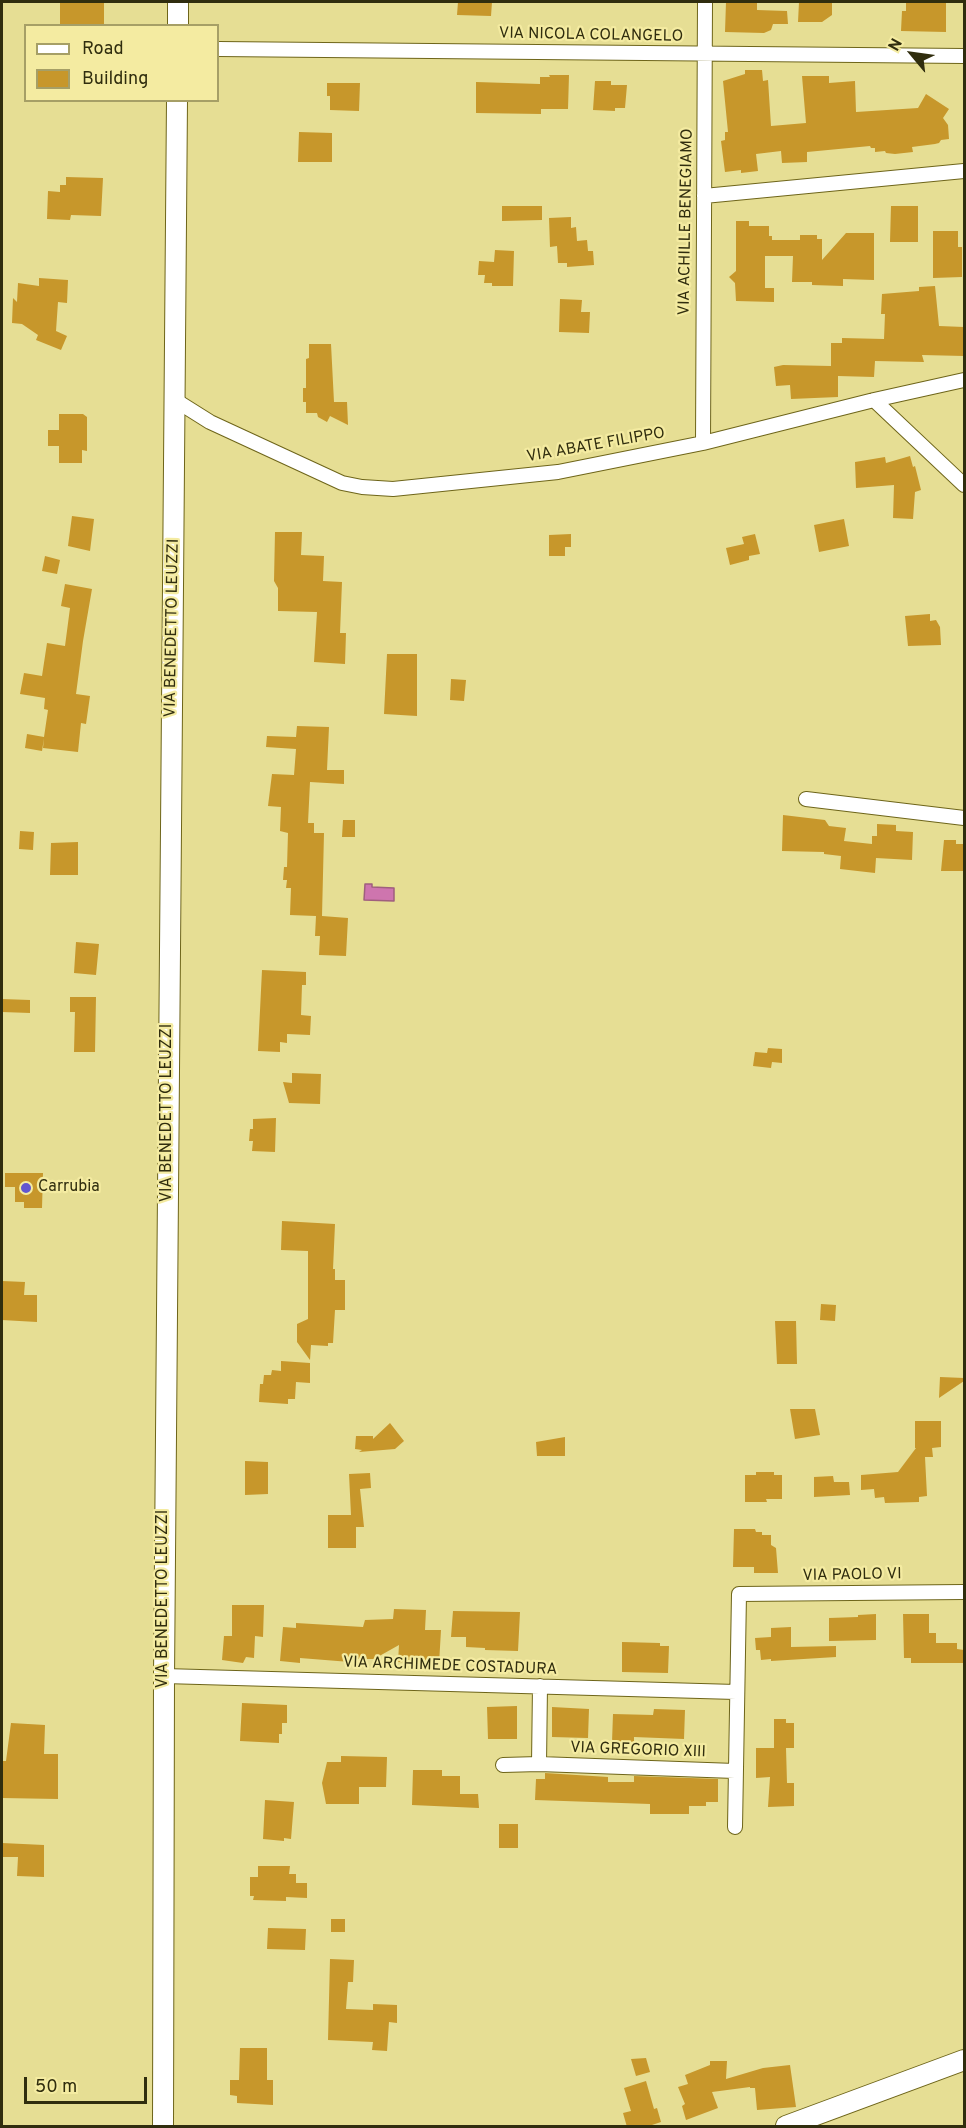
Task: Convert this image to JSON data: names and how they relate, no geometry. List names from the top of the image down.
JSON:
{
  "streets": {
    "street": [
      "VIA NICOLA COLANGELO",
      "VIA ACHILLE BENEGIAMO",
      "VIA ABATE FILIPPO",
      "VIA BENEDETTO LEUZZI",
      "VIA PAOLO VI",
      "VIA ARCHIMEDE COSTADURA",
      "VIA GREGORIO XIII"
    ]
  },
  "crossings": [
    ["VIA NICOLA COLANGELO", "VIA ACHILLE BENEGIAMO"],
    ["VIA ACHILLE BENEGIAMO", "VIA ABATE FILIPPO"],
    ["VIA ABATE FILIPPO", "VIA BENEDETTO LEUZZI"],
    ["VIA BENEDETTO LEUZZI", "VIA ARCHIMEDE COSTADURA"],
    ["VIA PAOLO VI", "VIA ARCHIMEDE COSTADURA"]
  ],
  "places": ["Carrubia"],
  "legend": ["Road", "Building"],
  "scale_bar": "50 m",
  "north": "top left"
}
